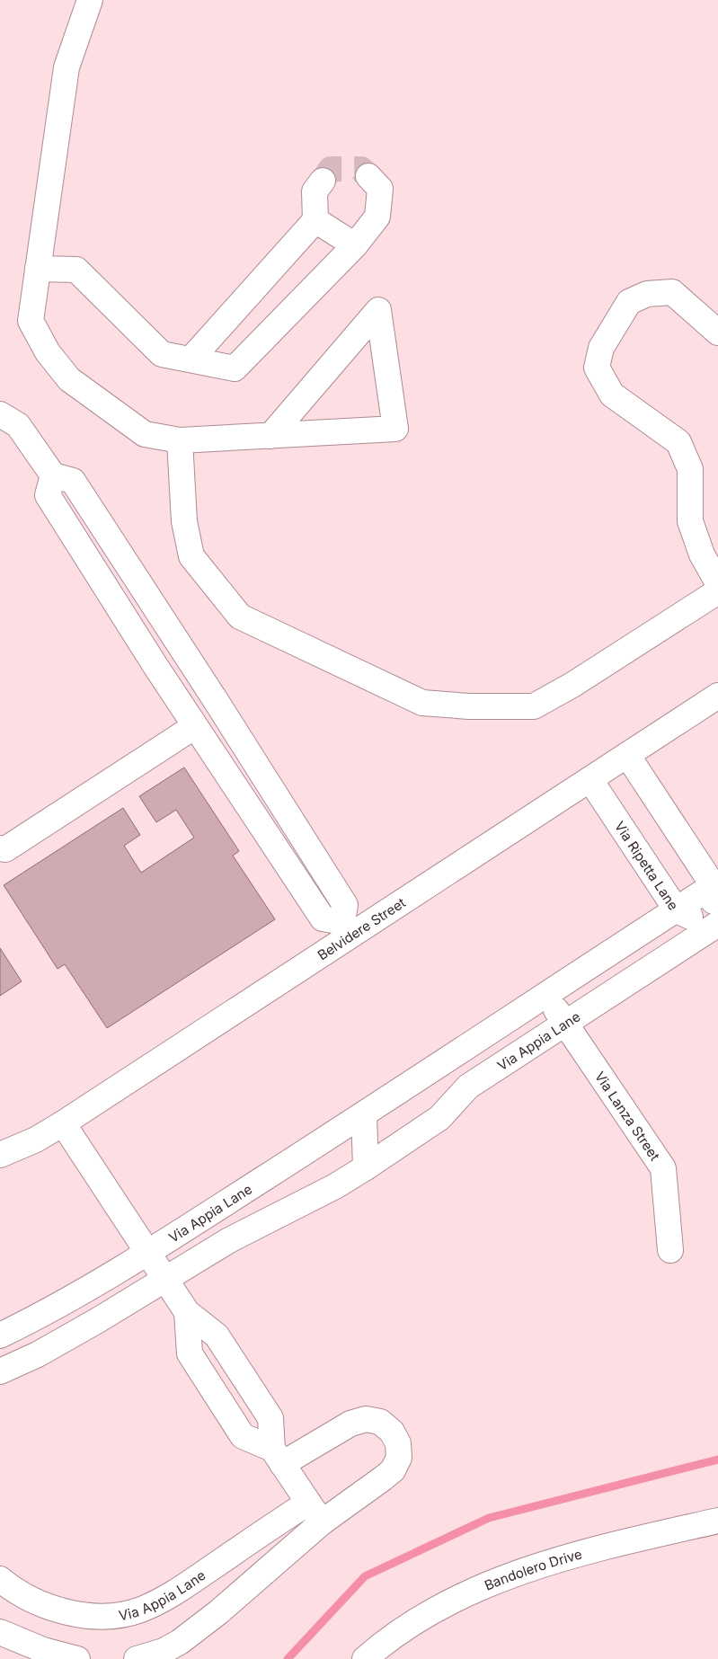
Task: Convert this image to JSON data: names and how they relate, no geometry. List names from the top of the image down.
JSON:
{
  "streets": {
    "street": [
      "Via Ripetta Lane",
      "Belvidere Street",
      "Via Appia Lane",
      "Via Lanza Street",
      "Bandolero Drive"
    ]
  },
  "crossings": [
    ["Via Ripetta Lane", "Belvidere Street"],
    ["Via Ripetta Lane", "Via Appia Lane"],
    ["Via Appia Lane", "Via Lanza Street"]
  ]
}
